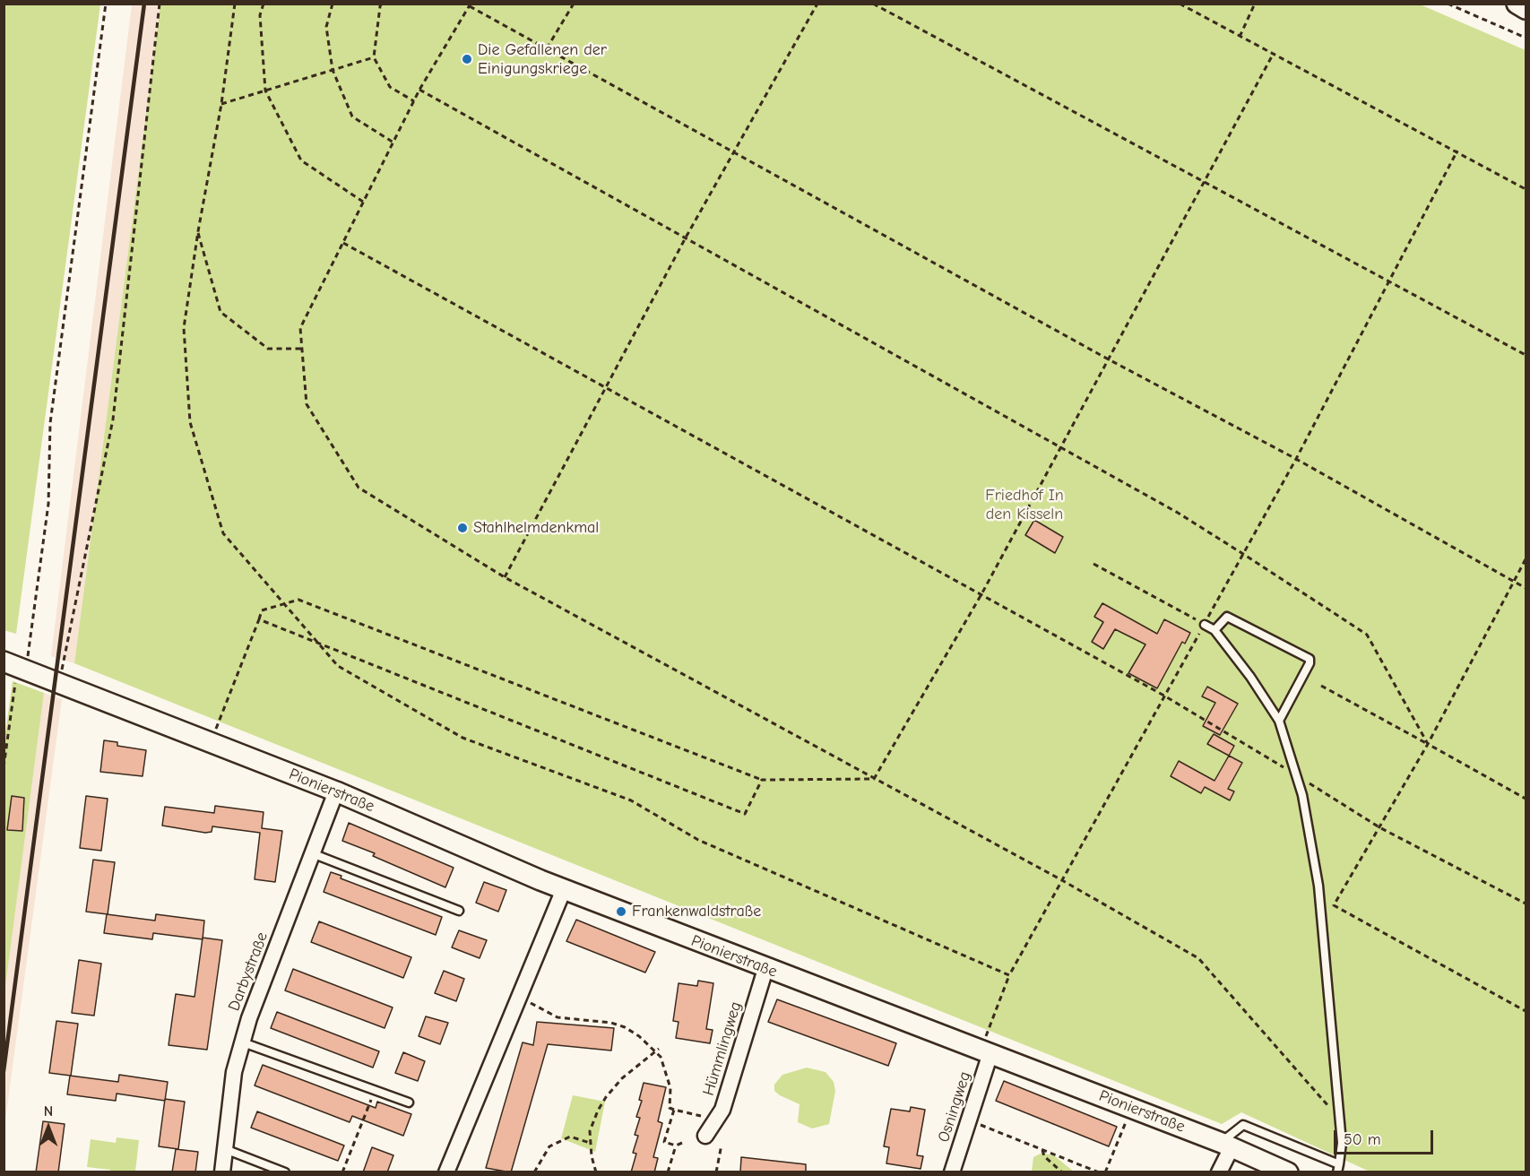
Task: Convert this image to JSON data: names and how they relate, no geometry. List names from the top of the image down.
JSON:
{
  "streets": {
    "street": [
      "Pionierstraße",
      "Darbystraße",
      "Hümmlingweg",
      "Osningweg"
    ]
  },
  "crossings": [
    ["Pionierstraße", "Darbystraße"],
    ["Pionierstraße", "Hümmlingweg"],
    ["Pionierstraße", "Osningweg"]
  ],
  "parks": ["Friedhof In den Kisseln"],
  "places": ["Die Gefallenen der Einigungskriege", "Stahlhelmdenkmal", "Frankenwaldstraße"],
  "scale_bar": "50 m",
  "north": "top"
}
